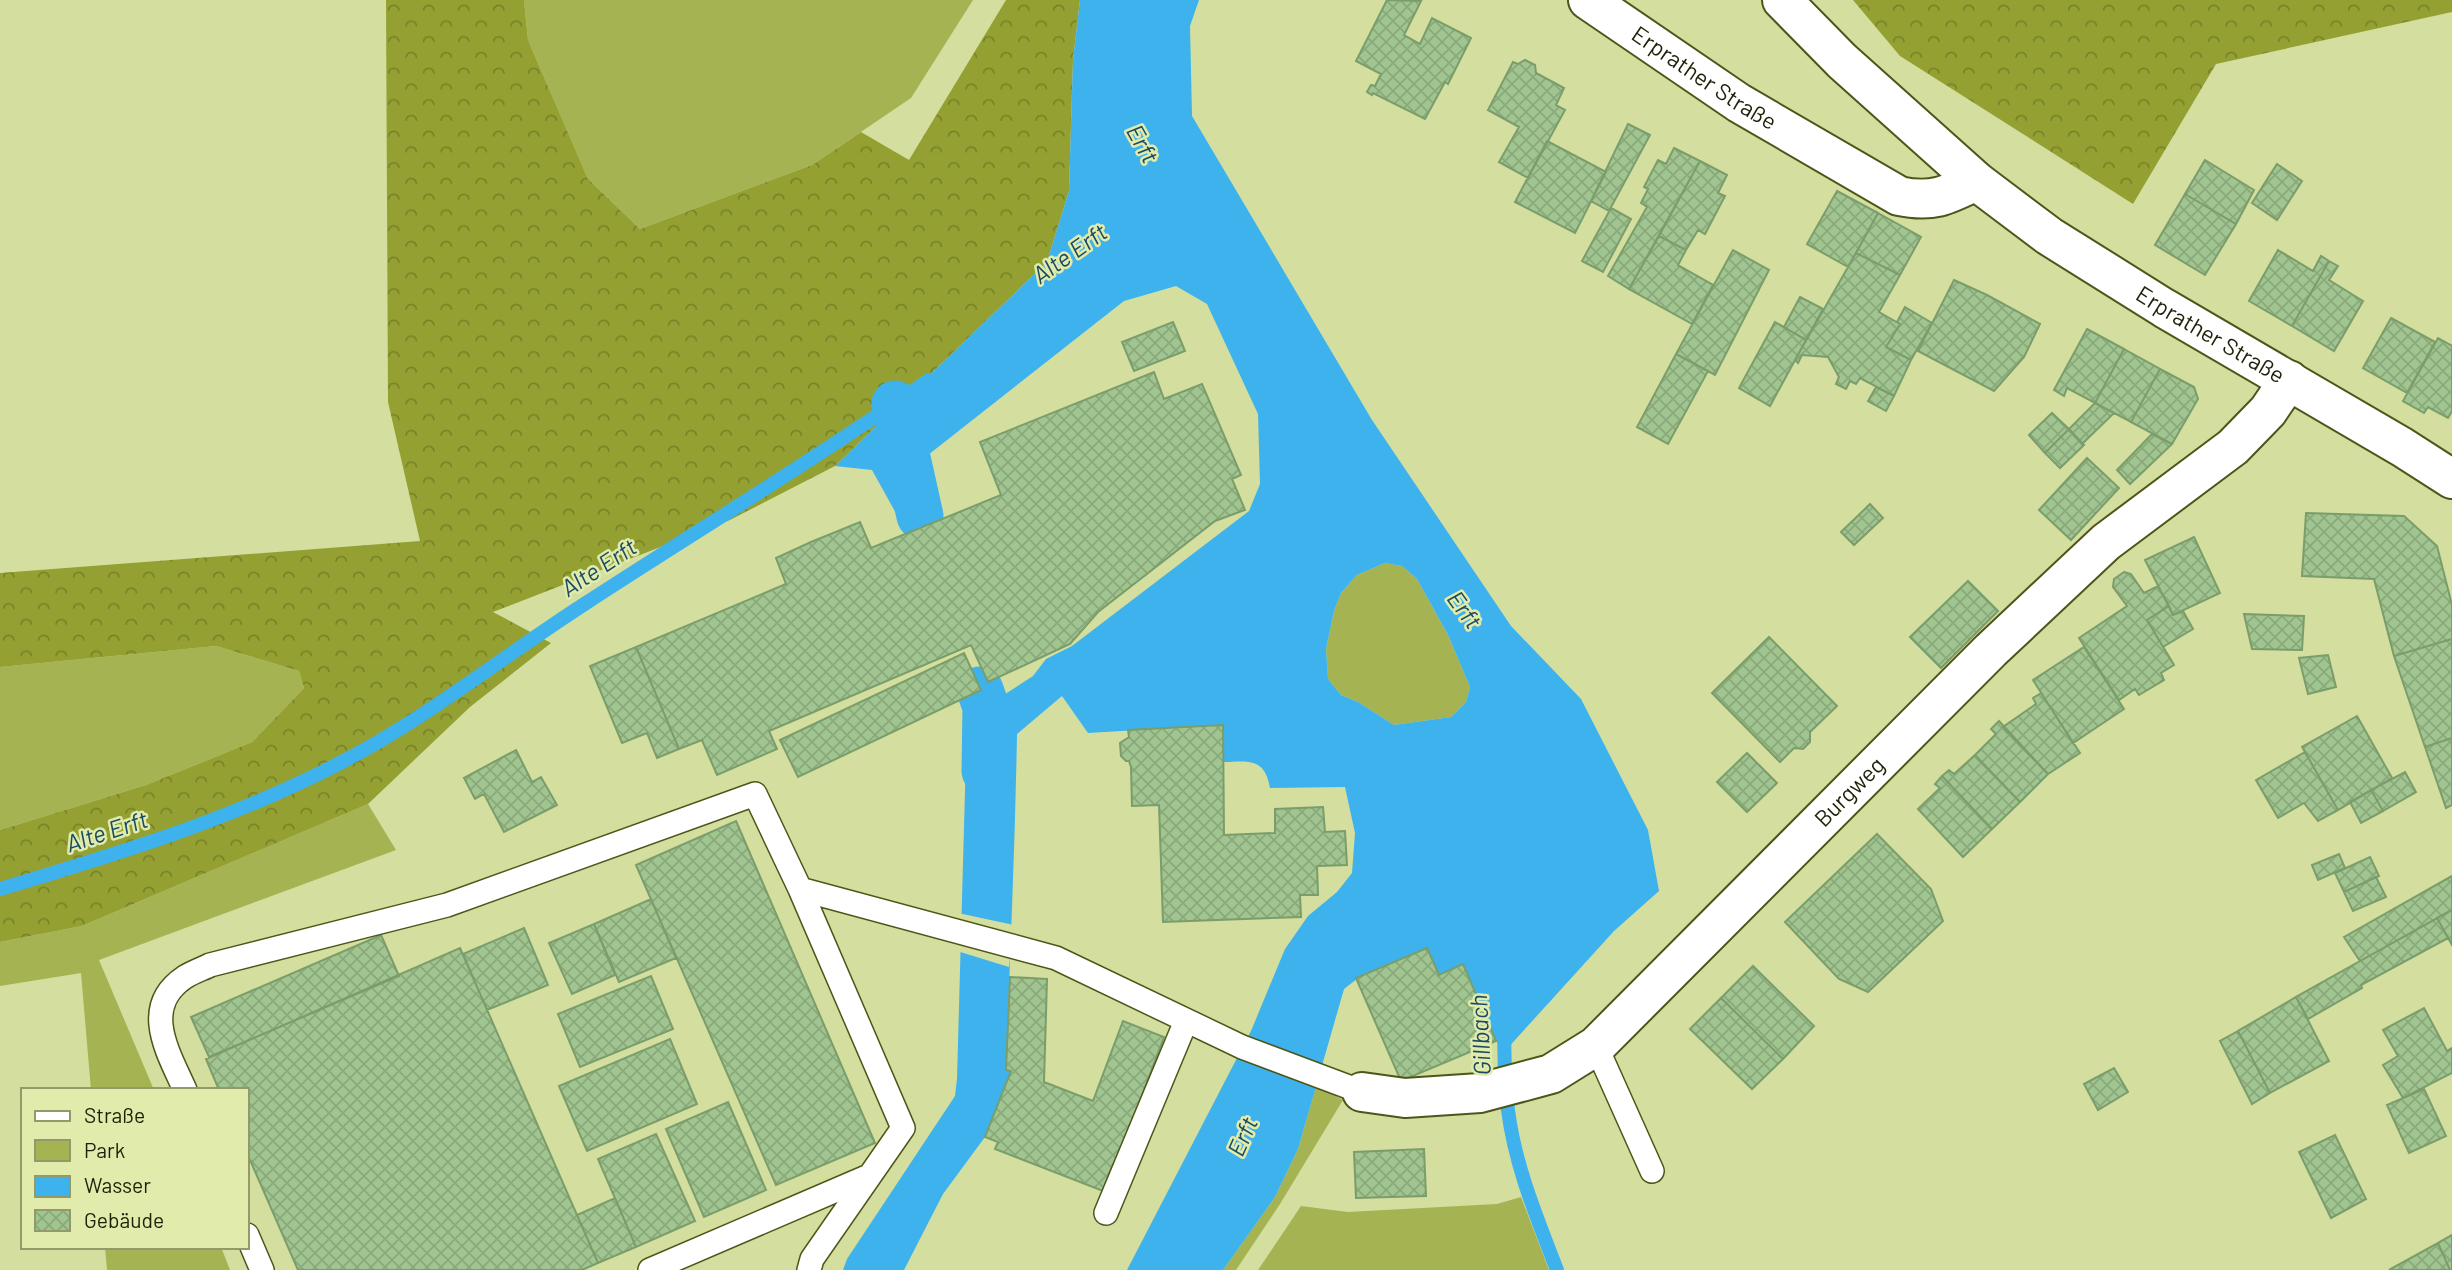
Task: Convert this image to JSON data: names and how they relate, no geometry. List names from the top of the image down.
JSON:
{
  "streets": {
    "street": ["Erprather Straße", "Burgweg"]
  },
  "crossings": [
    ["Erprather Straße", "Burgweg"]
  ],
  "water": ["Erft", "Alte Erft", "Gillbach"],
  "legend": [
    "Straße",
    "Park",
    "Wasser",
    "Gebäude"
  ]
}
